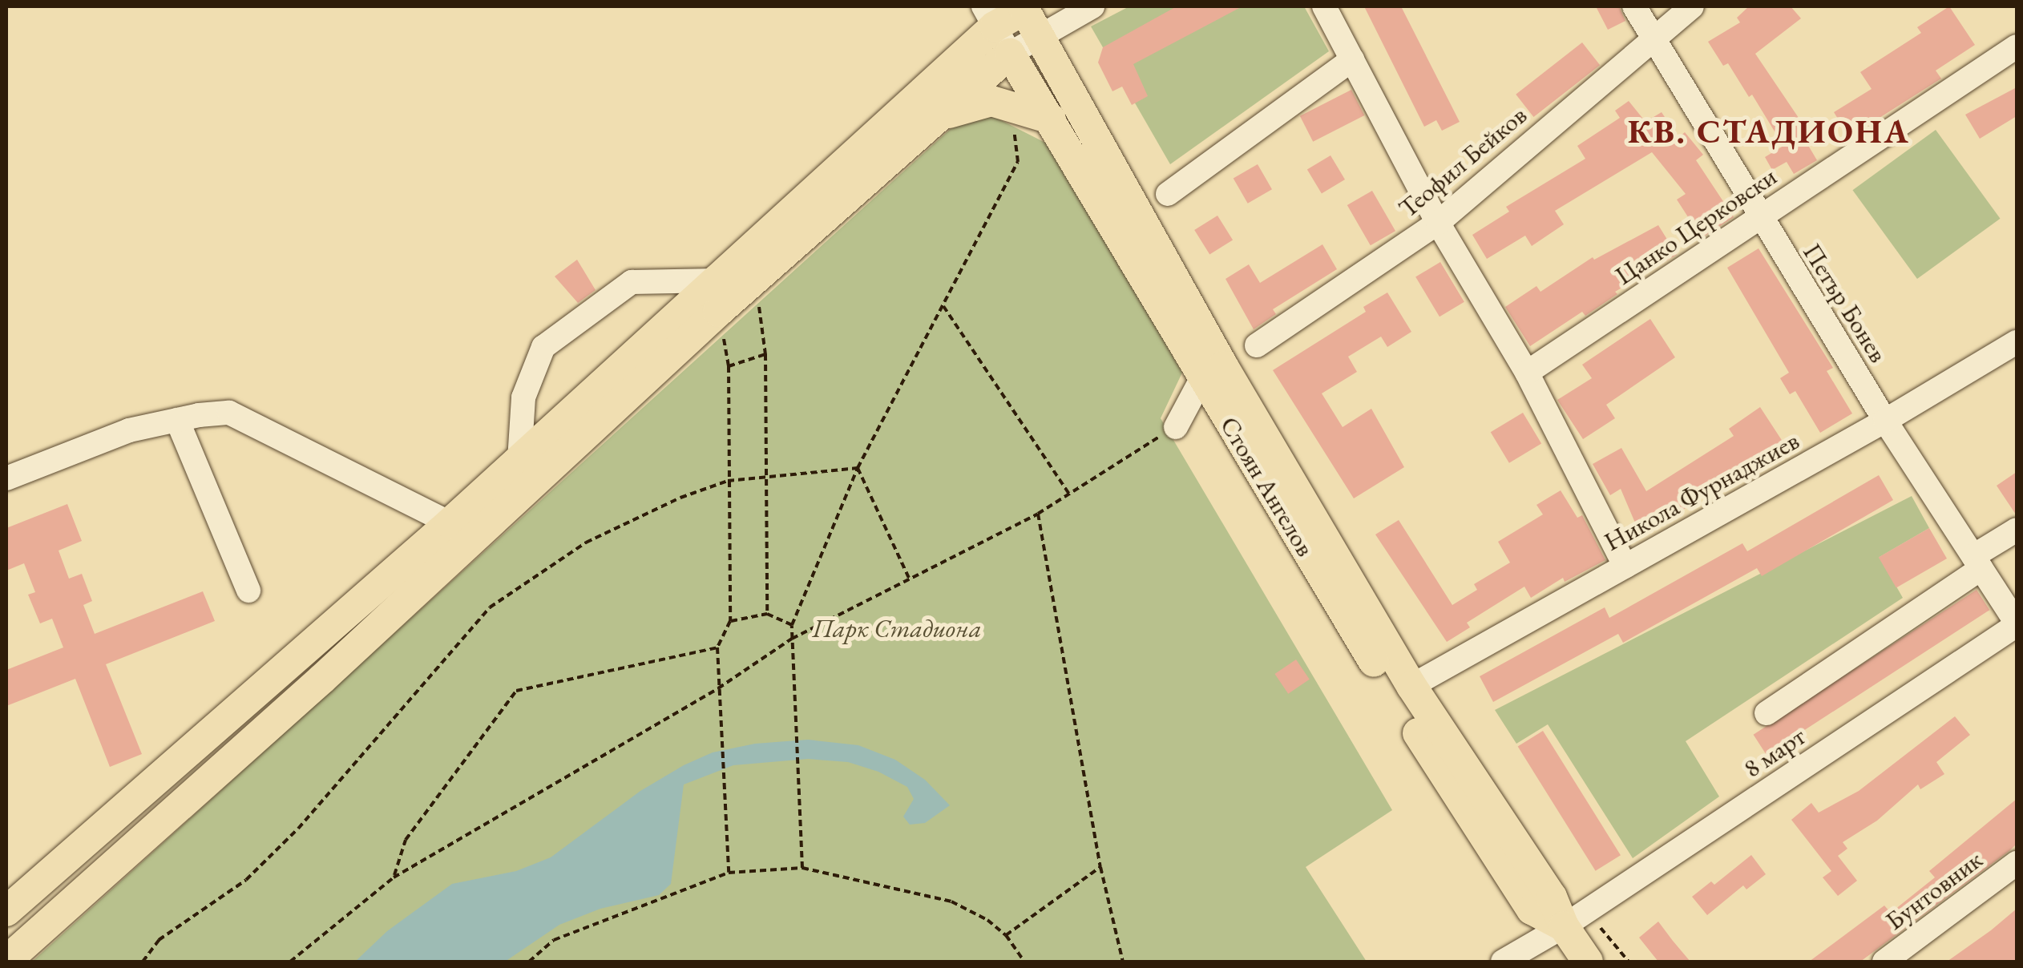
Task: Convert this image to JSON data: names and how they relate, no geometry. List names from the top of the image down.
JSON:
{
  "streets": {
    "main road": ["Стоян Ангелов"],
    "street": [
      "Теофил Бейков",
      "Цанко Церковски",
      "Петър Бонев",
      "Никола Фурнаджиев",
      "8 март",
      "Бунтовник"
    ]
  },
  "crossings": [
    ["Теофил Бейков", "Петър Бонев"],
    ["Цанко Церковски", "Петър Бонев"],
    ["Петър Бонев", "Никола Фурнаджиев"],
    ["Петър Бонев", "8 март"],
    ["Стоян Ангелов", "Никола Фурнаджиев"],
    ["Стоян Ангелов", "8 март"]
  ],
  "districts": ["КВ. СТАДИОНА"],
  "parks": ["Парк Стадиона"]
}
